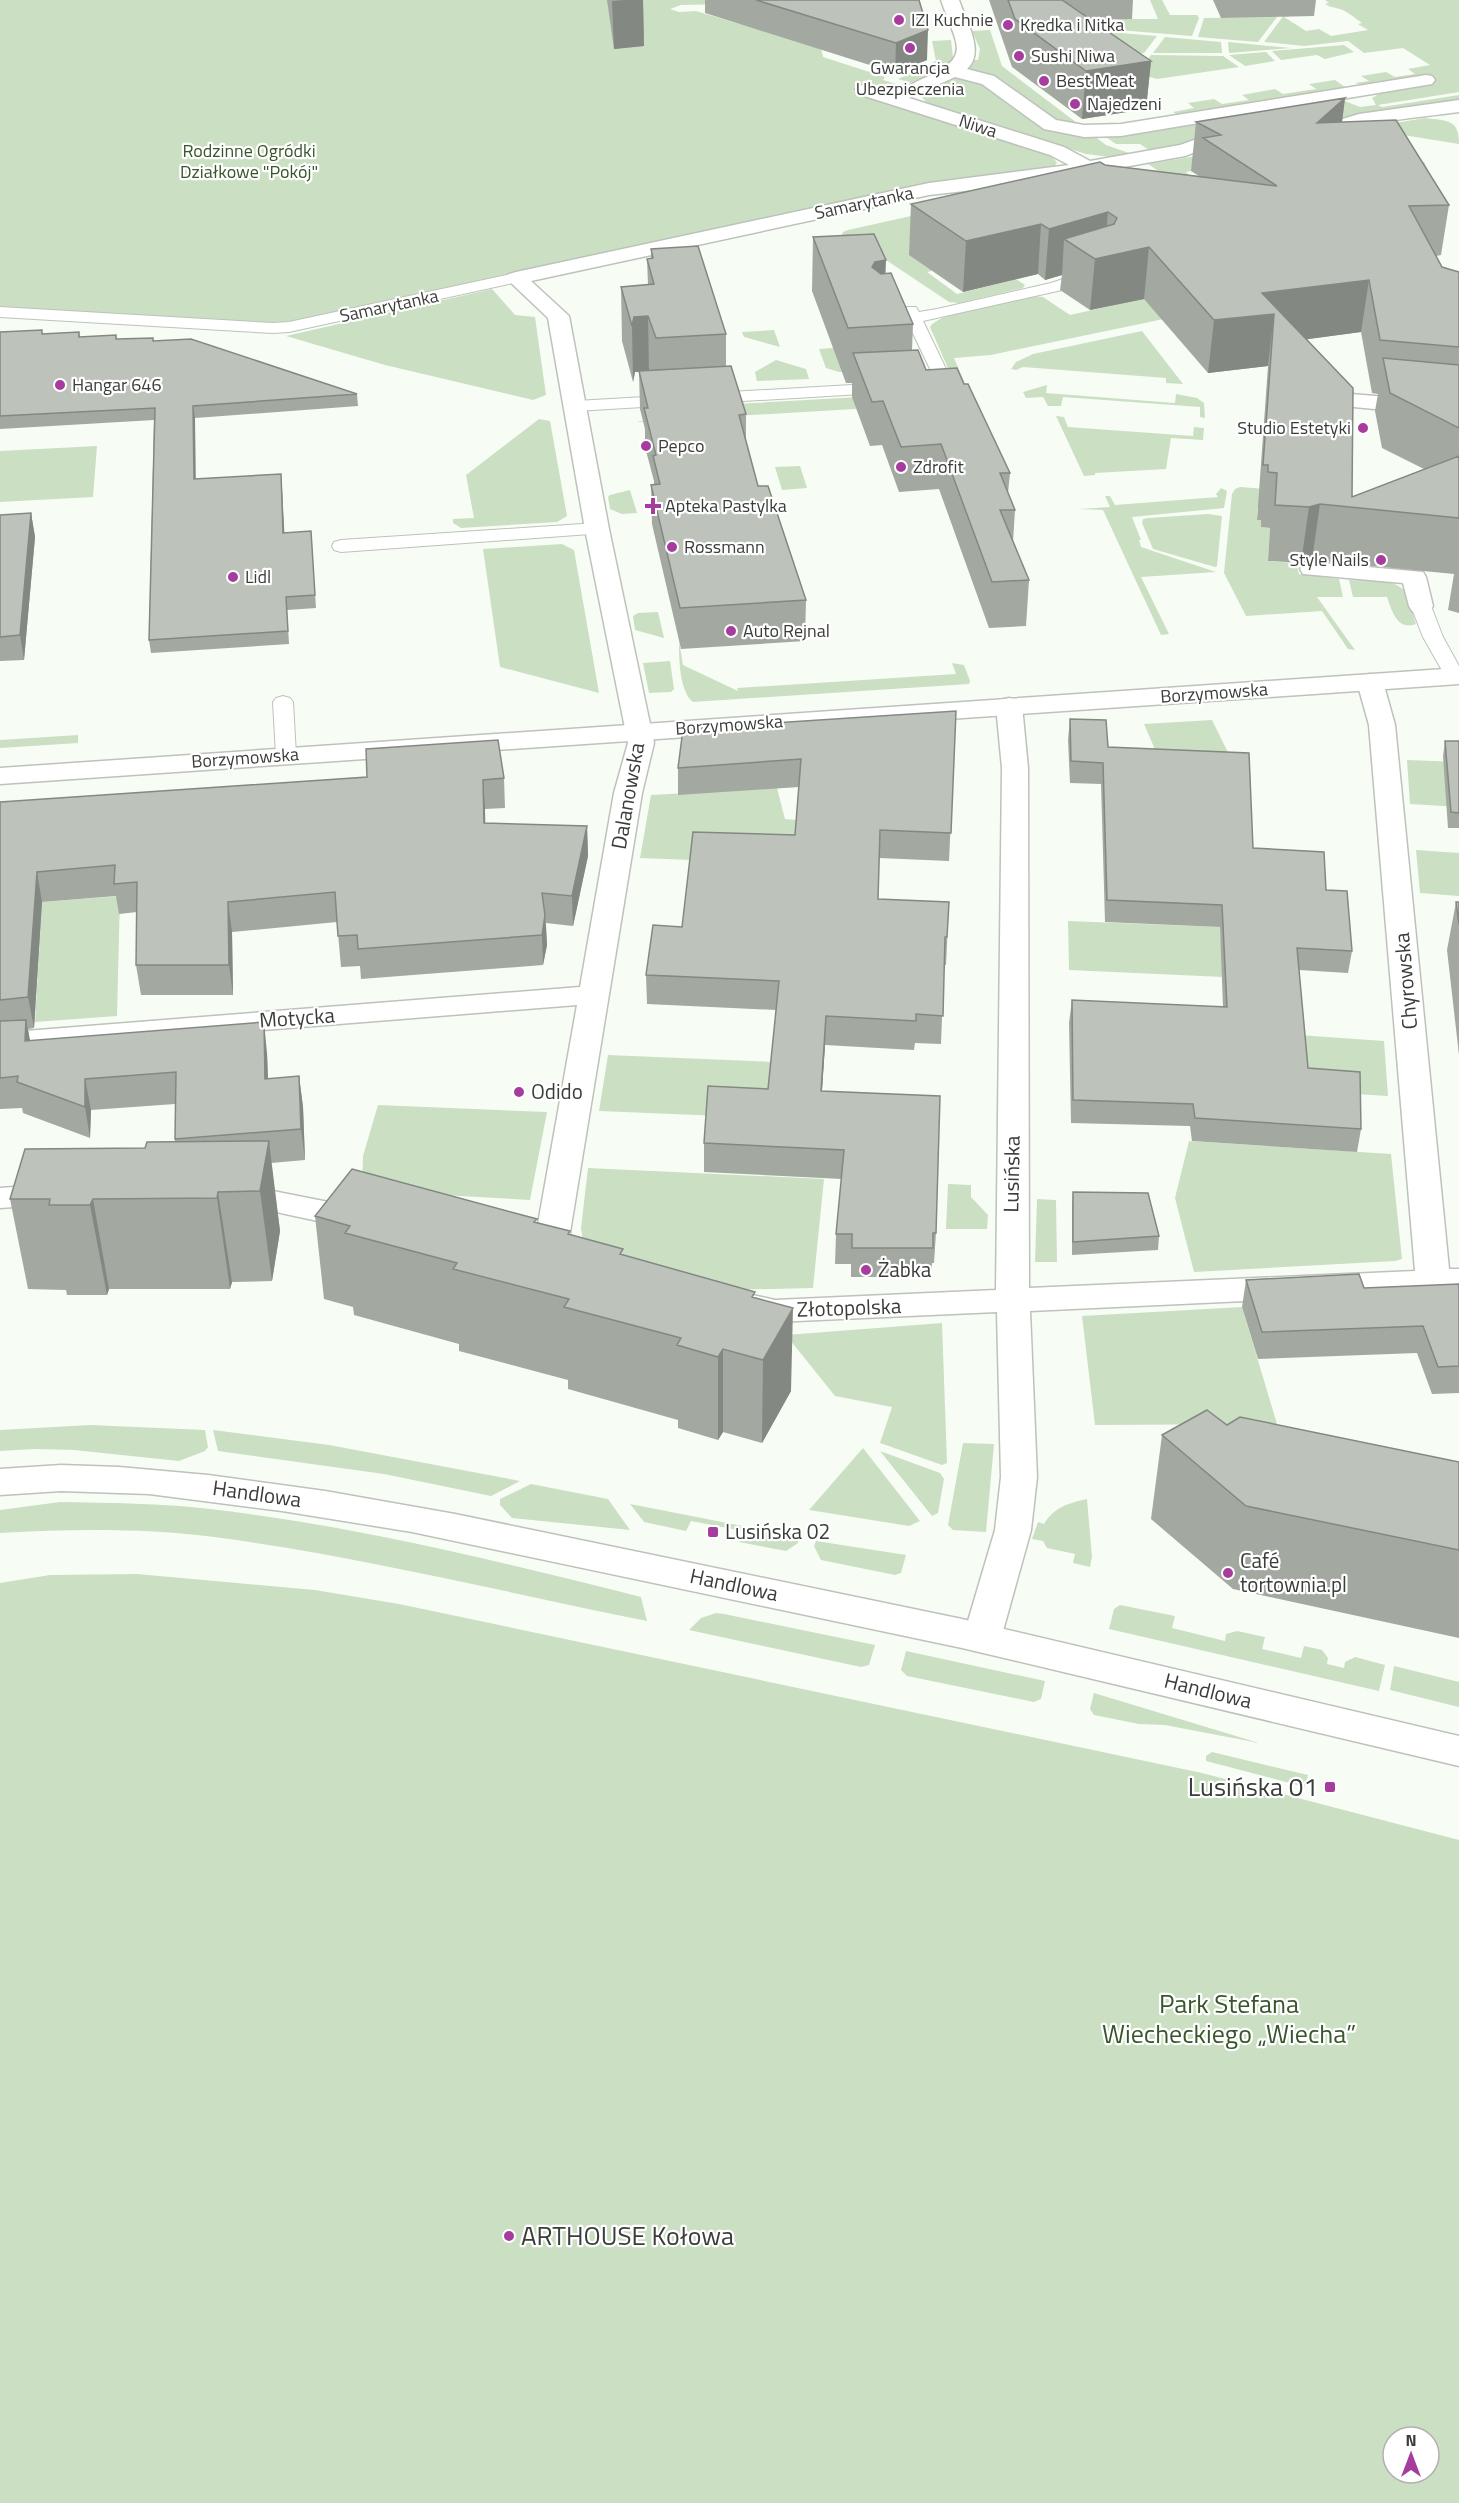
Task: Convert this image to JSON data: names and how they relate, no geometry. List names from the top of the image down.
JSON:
{
  "streets": {
    "street": [
      "Niwa",
      "Samarytanka",
      "Borzymowska",
      "Dalanowska",
      "Chyrowska",
      "Motycka",
      "Lusińska",
      "Złotopolska",
      "Handlowa"
    ]
  },
  "crossings": [
    ["Niwa", "Samarytanka"],
    ["Samarytanka", "Dalanowska"],
    ["Borzymowska", "Dalanowska"],
    ["Borzymowska", "Chyrowska"],
    ["Borzymowska", "Lusińska"],
    ["Dalanowska", "Motycka"],
    ["Chyrowska", "Złotopolska"],
    ["Lusińska", "Złotopolska"],
    ["Lusińska", "Handlowa"]
  ],
  "parks": ["Rodzinne Ogródki Działkowe \"Pokój\"", "Park Stefana Wiecheckiego „Wiecha”"],
  "places": {
    "other": [
      "IZI Kuchnie",
      "Kredka i Nitka",
      "Gwarancja Ubezpieczenia",
      "Sushi Niwa",
      "Best Meat",
      "Najedzeni",
      "Hangar 646",
      "Studio Estetyki",
      "Pepco",
      "Zdrofit",
      "Rossmann",
      "Style Nails",
      "Lidl",
      "Auto Rejnal",
      "Odido",
      "Żabka",
      "Café tortownia.pl",
      "ARTHOUSE Kołowa"
    ],
    "health": ["Apteka Pastylka"],
    "transit": ["Lusińska 02", "Lusińska 01"]
  },
  "north": "top"
}
